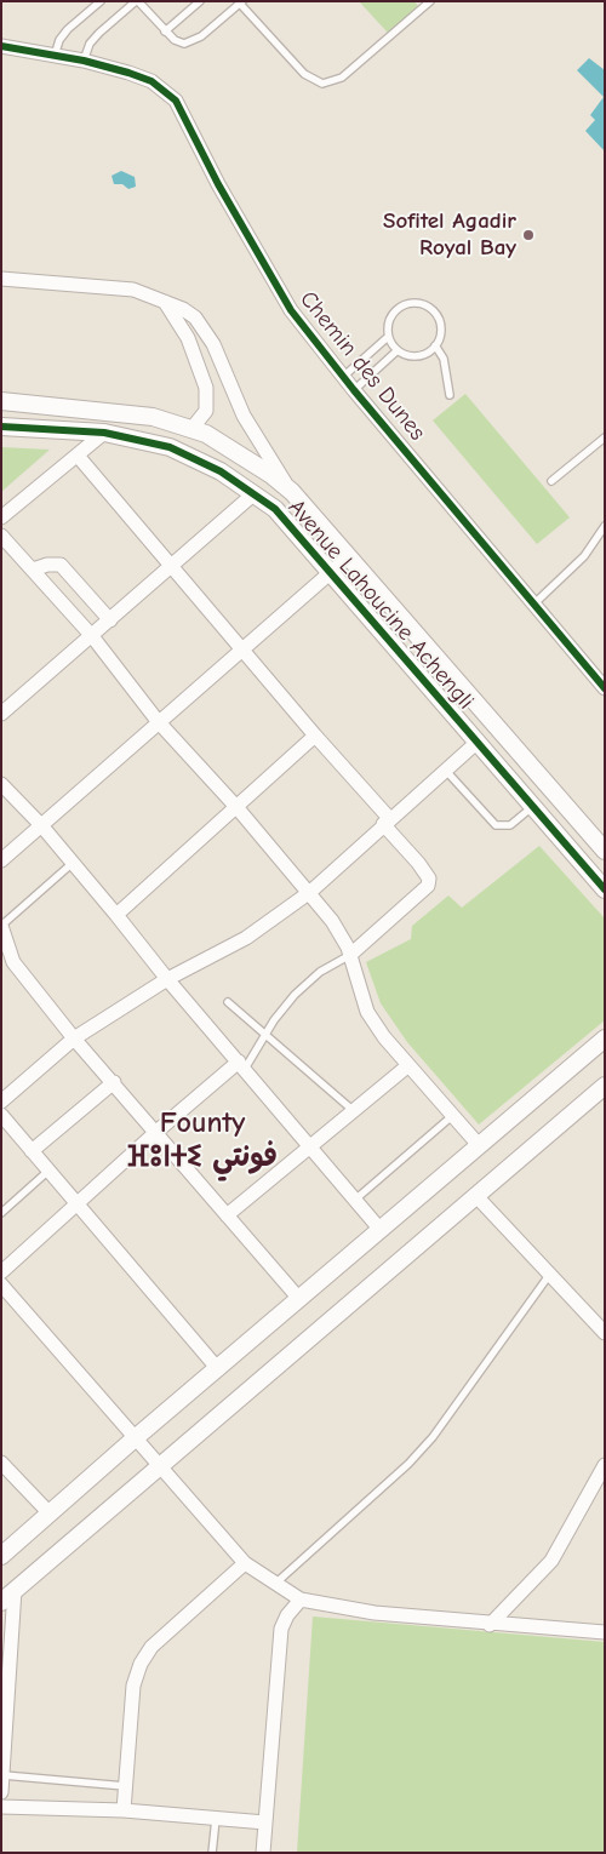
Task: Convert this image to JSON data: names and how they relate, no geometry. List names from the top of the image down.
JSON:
{
  "streets": {
    "street": ["Chemin des Dunes", "Avenue Lahoucine Achengli"]
  },
  "districts": ["Founty ⴼⵓⵏⵜⵉ فونتي"],
  "places": ["Sofitel Agadir Royal Bay"]
}
